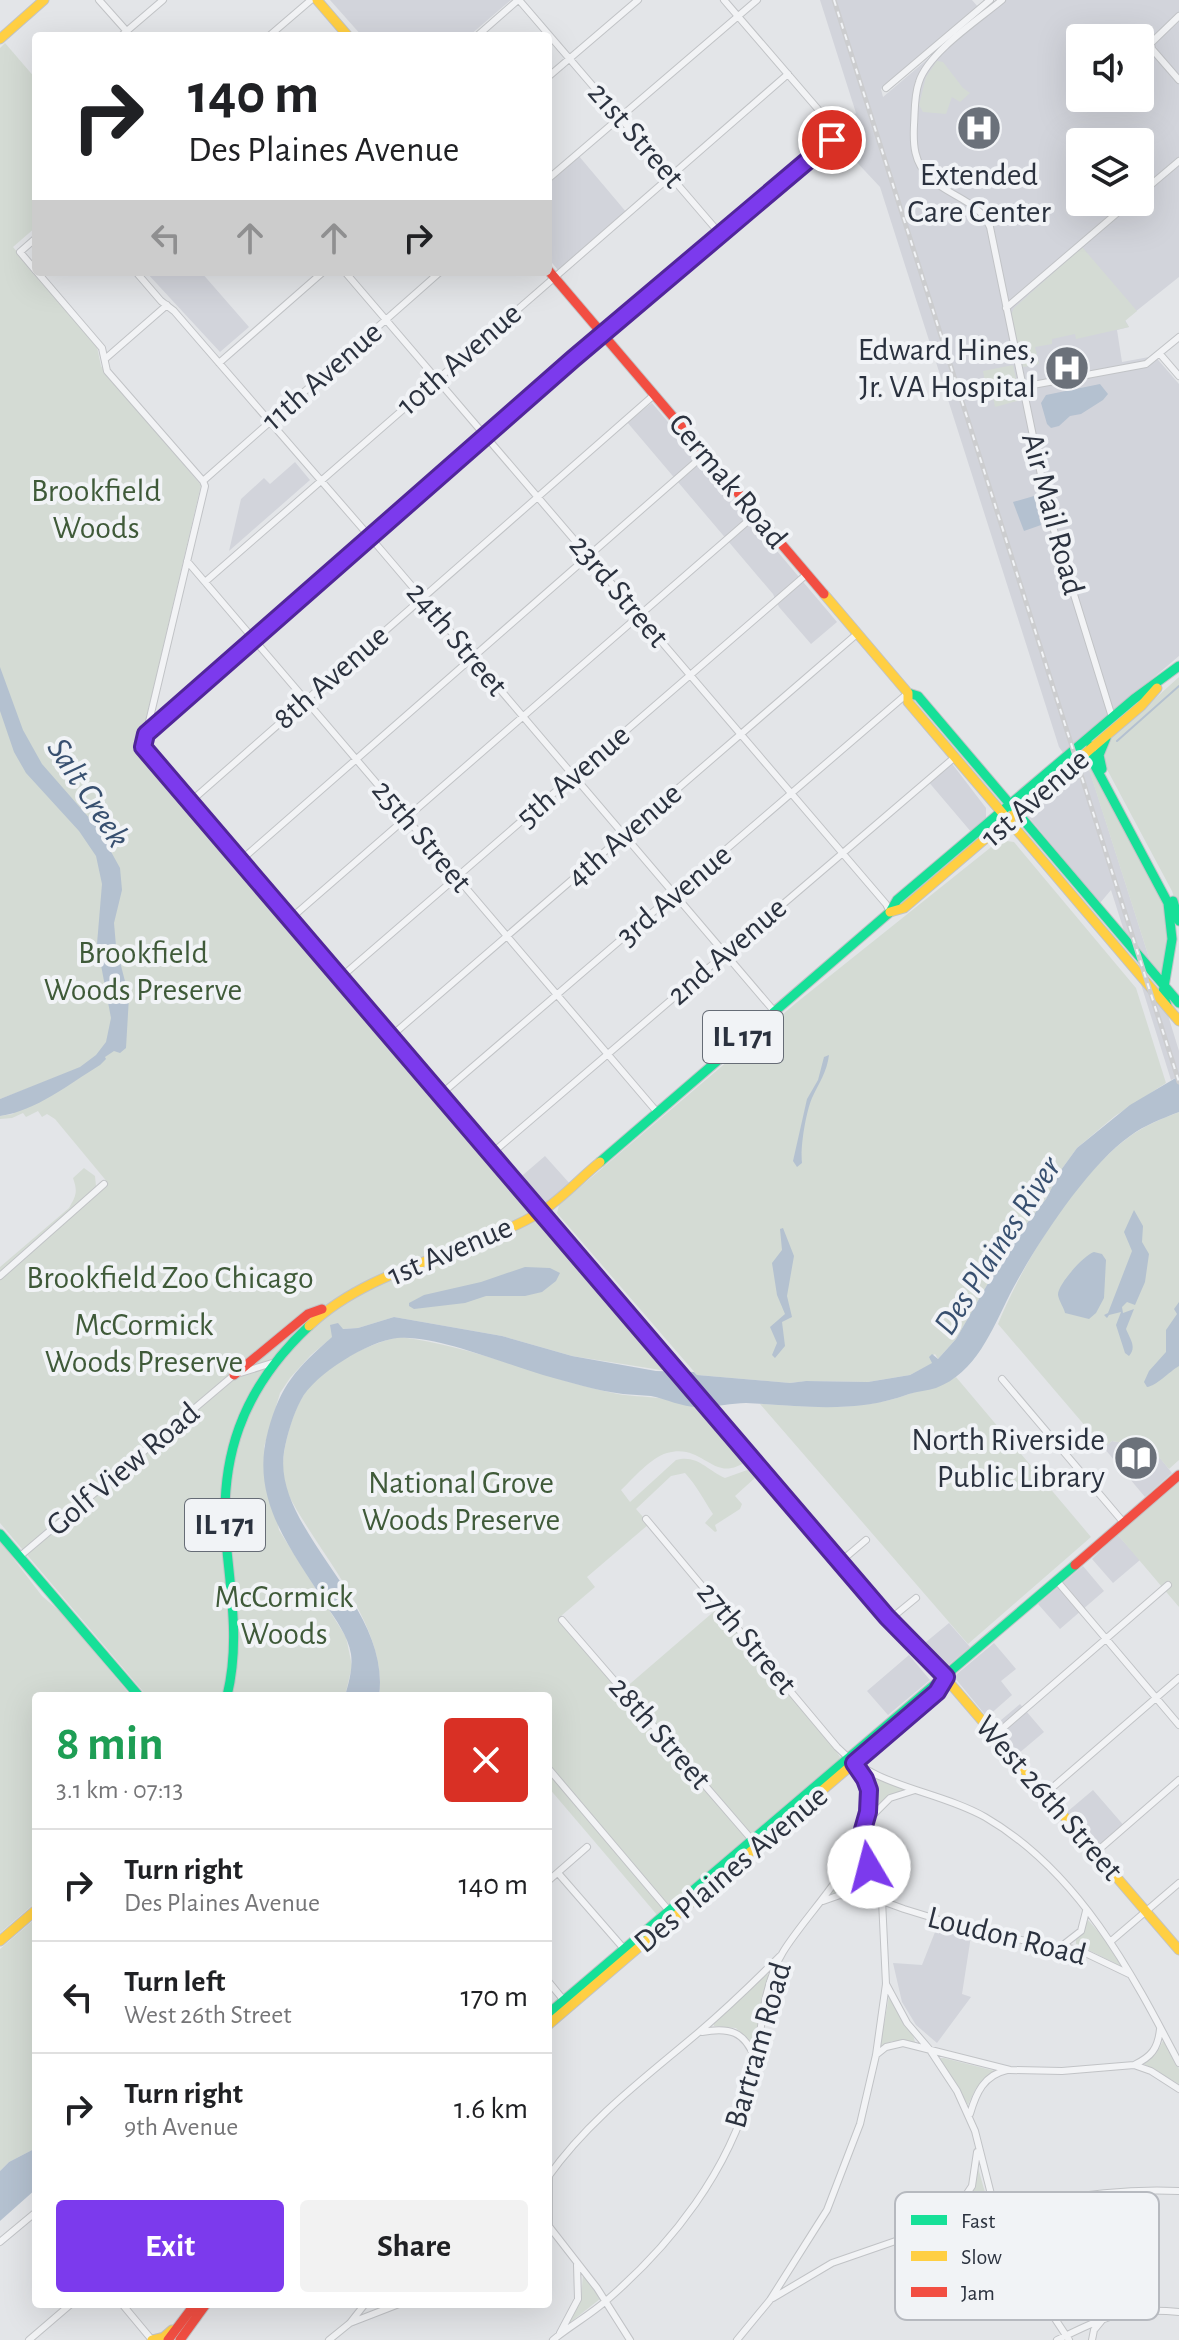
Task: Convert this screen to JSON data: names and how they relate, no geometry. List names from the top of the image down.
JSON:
{
  "streets": {
    "main road": [
      "Cermak Road",
      "1st Avenue",
      "IL 171",
      "West 26th Street",
      "Des Plaines Avenue"
    ],
    "street": [
      "21st Street",
      "10th Avenue",
      "11th Avenue",
      "Air Mail Road",
      "23rd Street",
      "24th Street",
      "8th Avenue",
      "5th Avenue",
      "4th Avenue",
      "25th Street",
      "3rd Avenue",
      "2nd Avenue",
      "Golf View Road",
      "27th Street",
      "28th Street",
      "Loudon Road",
      "Bartram Road"
    ]
  },
  "crossings": [
    ["21st Street", "10th Avenue"],
    ["10th Avenue", "23rd Street"],
    ["10th Avenue", "24th Street"],
    ["10th Avenue", "25th Street"],
    ["11th Avenue", "23rd Street"],
    ["11th Avenue", "24th Street"],
    ["Cermak Road", "8th Avenue"],
    ["Cermak Road", "5th Avenue"],
    ["Cermak Road", "1st Avenue"],
    ["Cermak Road", "4th Avenue"],
    ["Cermak Road", "3rd Avenue"],
    ["Cermak Road", "2nd Avenue"],
    ["Air Mail Road", "1st Avenue"],
    ["23rd Street", "8th Avenue"],
    ["23rd Street", "5th Avenue"],
    ["23rd Street", "1st Avenue"],
    ["23rd Street", "4th Avenue"],
    ["23rd Street", "3rd Avenue"],
    ["23rd Street", "2nd Avenue"],
    ["24th Street", "8th Avenue"],
    ["24th Street", "5th Avenue"],
    ["24th Street", "1st Avenue"],
    ["24th Street", "4th Avenue"],
    ["24th Street", "3rd Avenue"],
    ["24th Street", "2nd Avenue"],
    ["8th Avenue", "25th Street"],
    ["8th Avenue", "West 26th Street"],
    ["5th Avenue", "25th Street"],
    ["5th Avenue", "West 26th Street"],
    ["1st Avenue", "25th Street"],
    ["1st Avenue", "Golf View Road"],
    ["1st Avenue", "West 26th Street"],
    ["4th Avenue", "25th Street"],
    ["4th Avenue", "West 26th Street"],
    ["25th Street", "3rd Avenue"],
    ["25th Street", "2nd Avenue"],
    ["3rd Avenue", "West 26th Street"],
    ["2nd Avenue", "West 26th Street"],
    ["27th Street", "Des Plaines Avenue"],
    ["27th Street", "Bartram Road"],
    ["28th Street", "Des Plaines Avenue"],
    ["West 26th Street", "Des Plaines Avenue"],
    ["Des Plaines Avenue", "Bartram Road"]
  ],
  "water": ["Salt Creek", "Des Plaines River"],
  "parks": [
    "Brookfield Woods",
    "Brookfield Woods Preserve",
    "Brookfield Zoo Chicago",
    "McCormick Woods Preserve",
    "National Grove Woods Preserve",
    "McCormick Woods"
  ],
  "places": {
    "hospital": ["Extended Care Center", "Edward Hines, Jr. VA Hospital"],
    "library": ["North Riverside Public Library"]
  },
  "legend": ["Fast", "Slow", "Jam"],
  "page": {
    "turn": ["140 m", "Des Plaines Avenue"],
    "heading": ["8 min", "3.1 km · 07:13"],
    "list": [
      {
        "name": "Turn right",
        "note": "Des Plaines Avenue",
        "value": "140 m"
      },
      {
        "name": "Turn left",
        "note": "West 26th Street",
        "value": "170 m"
      },
      {
        "name": "Turn right",
        "note": "9th Avenue",
        "value": "1.6 km"
      }
    ],
    "buttons": ["Exit", "Share"]
  }
}
